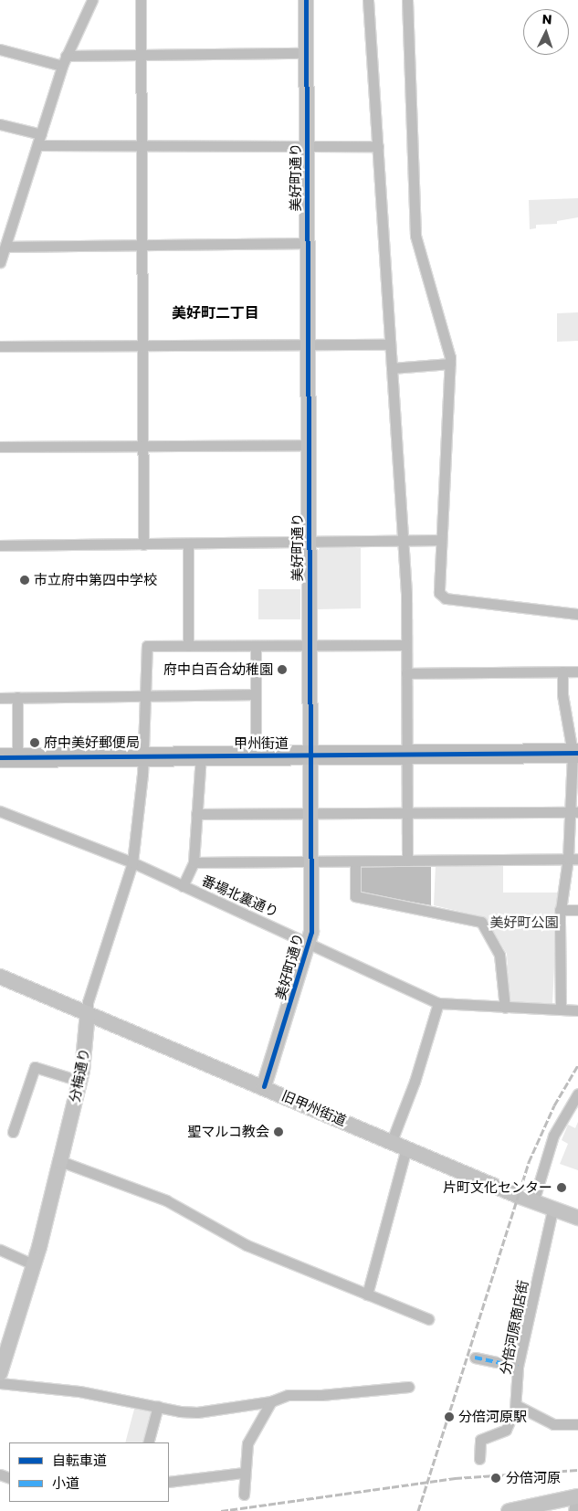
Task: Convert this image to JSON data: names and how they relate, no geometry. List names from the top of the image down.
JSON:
{
  "streets": {
    "highway": ["甲州街道"],
    "street": [
      "美好町通り",
      "番場北裏通り",
      "分梅通り",
      "旧甲州街道",
      "分倍河原商店街"
    ]
  },
  "crossings": [
    ["美好町通り", "甲州街道"],
    ["美好町通り", "番場北裏通り"],
    ["美好町通り", "旧甲州街道"],
    ["甲州街道", "分梅通り"],
    ["番場北裏通り", "分梅通り"],
    ["分梅通り", "旧甲州街道"],
    ["旧甲州街道", "分倍河原商店街"]
  ],
  "districts": ["美好町二丁目"],
  "parks": ["美好町公園"],
  "places": [
    "市立府中第四中学校",
    "府中白百合幼稚園",
    "府中美好郵便局",
    "聖マルコ教会",
    "片町文化センター",
    "分倍河原駅",
    "分倍河原"
  ],
  "legend": ["自転車道", "小道"],
  "north": "top"
}
